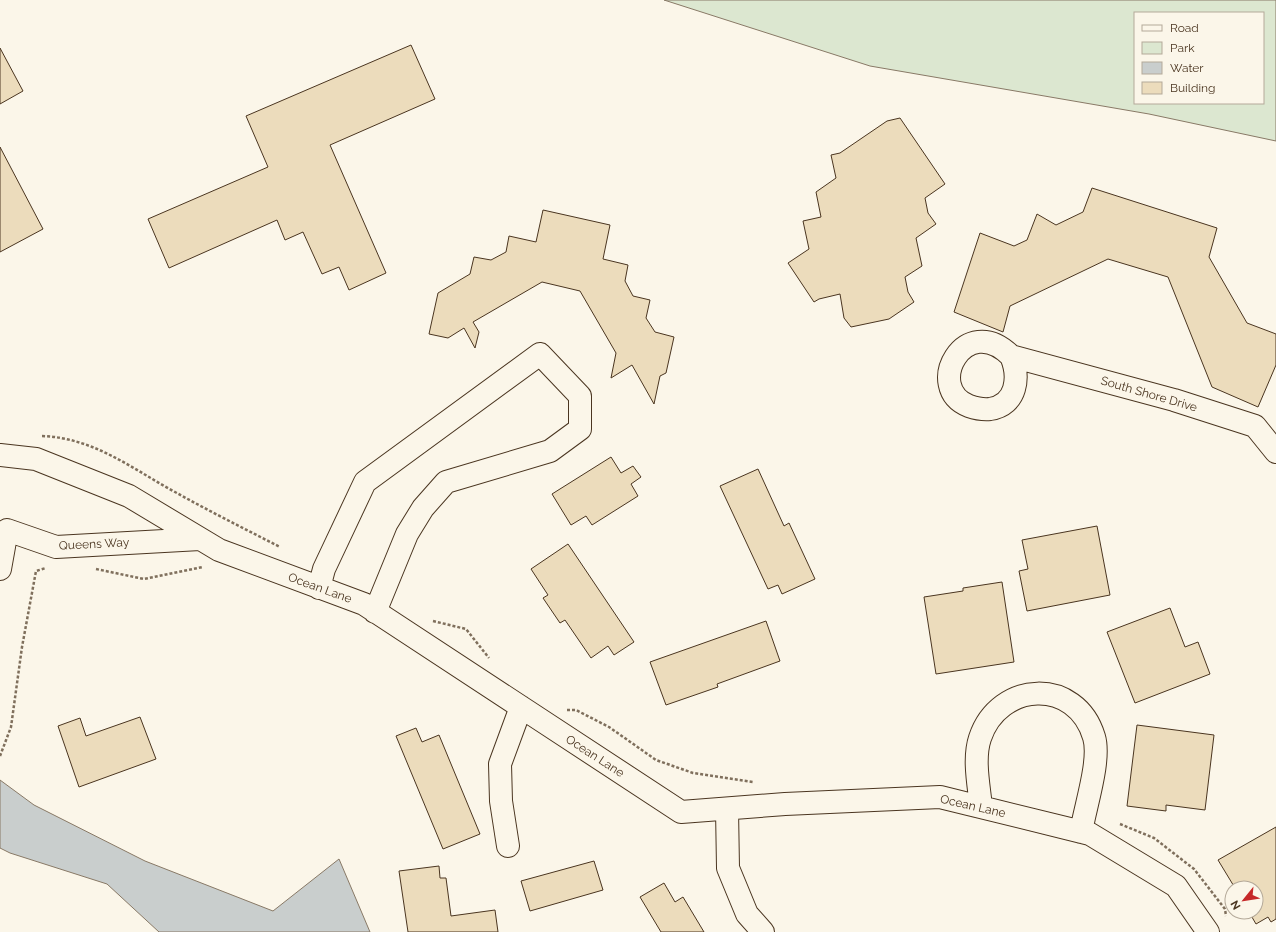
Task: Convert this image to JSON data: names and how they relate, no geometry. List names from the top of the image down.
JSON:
{
  "streets": {
    "street": ["South Shore Drive", "Queens Way", "Ocean Lane"]
  },
  "crossings": [
    ["Queens Way", "Ocean Lane"]
  ],
  "legend": [
    "Road",
    "Park",
    "Water",
    "Building"
  ],
  "north": "bottom left"
}
